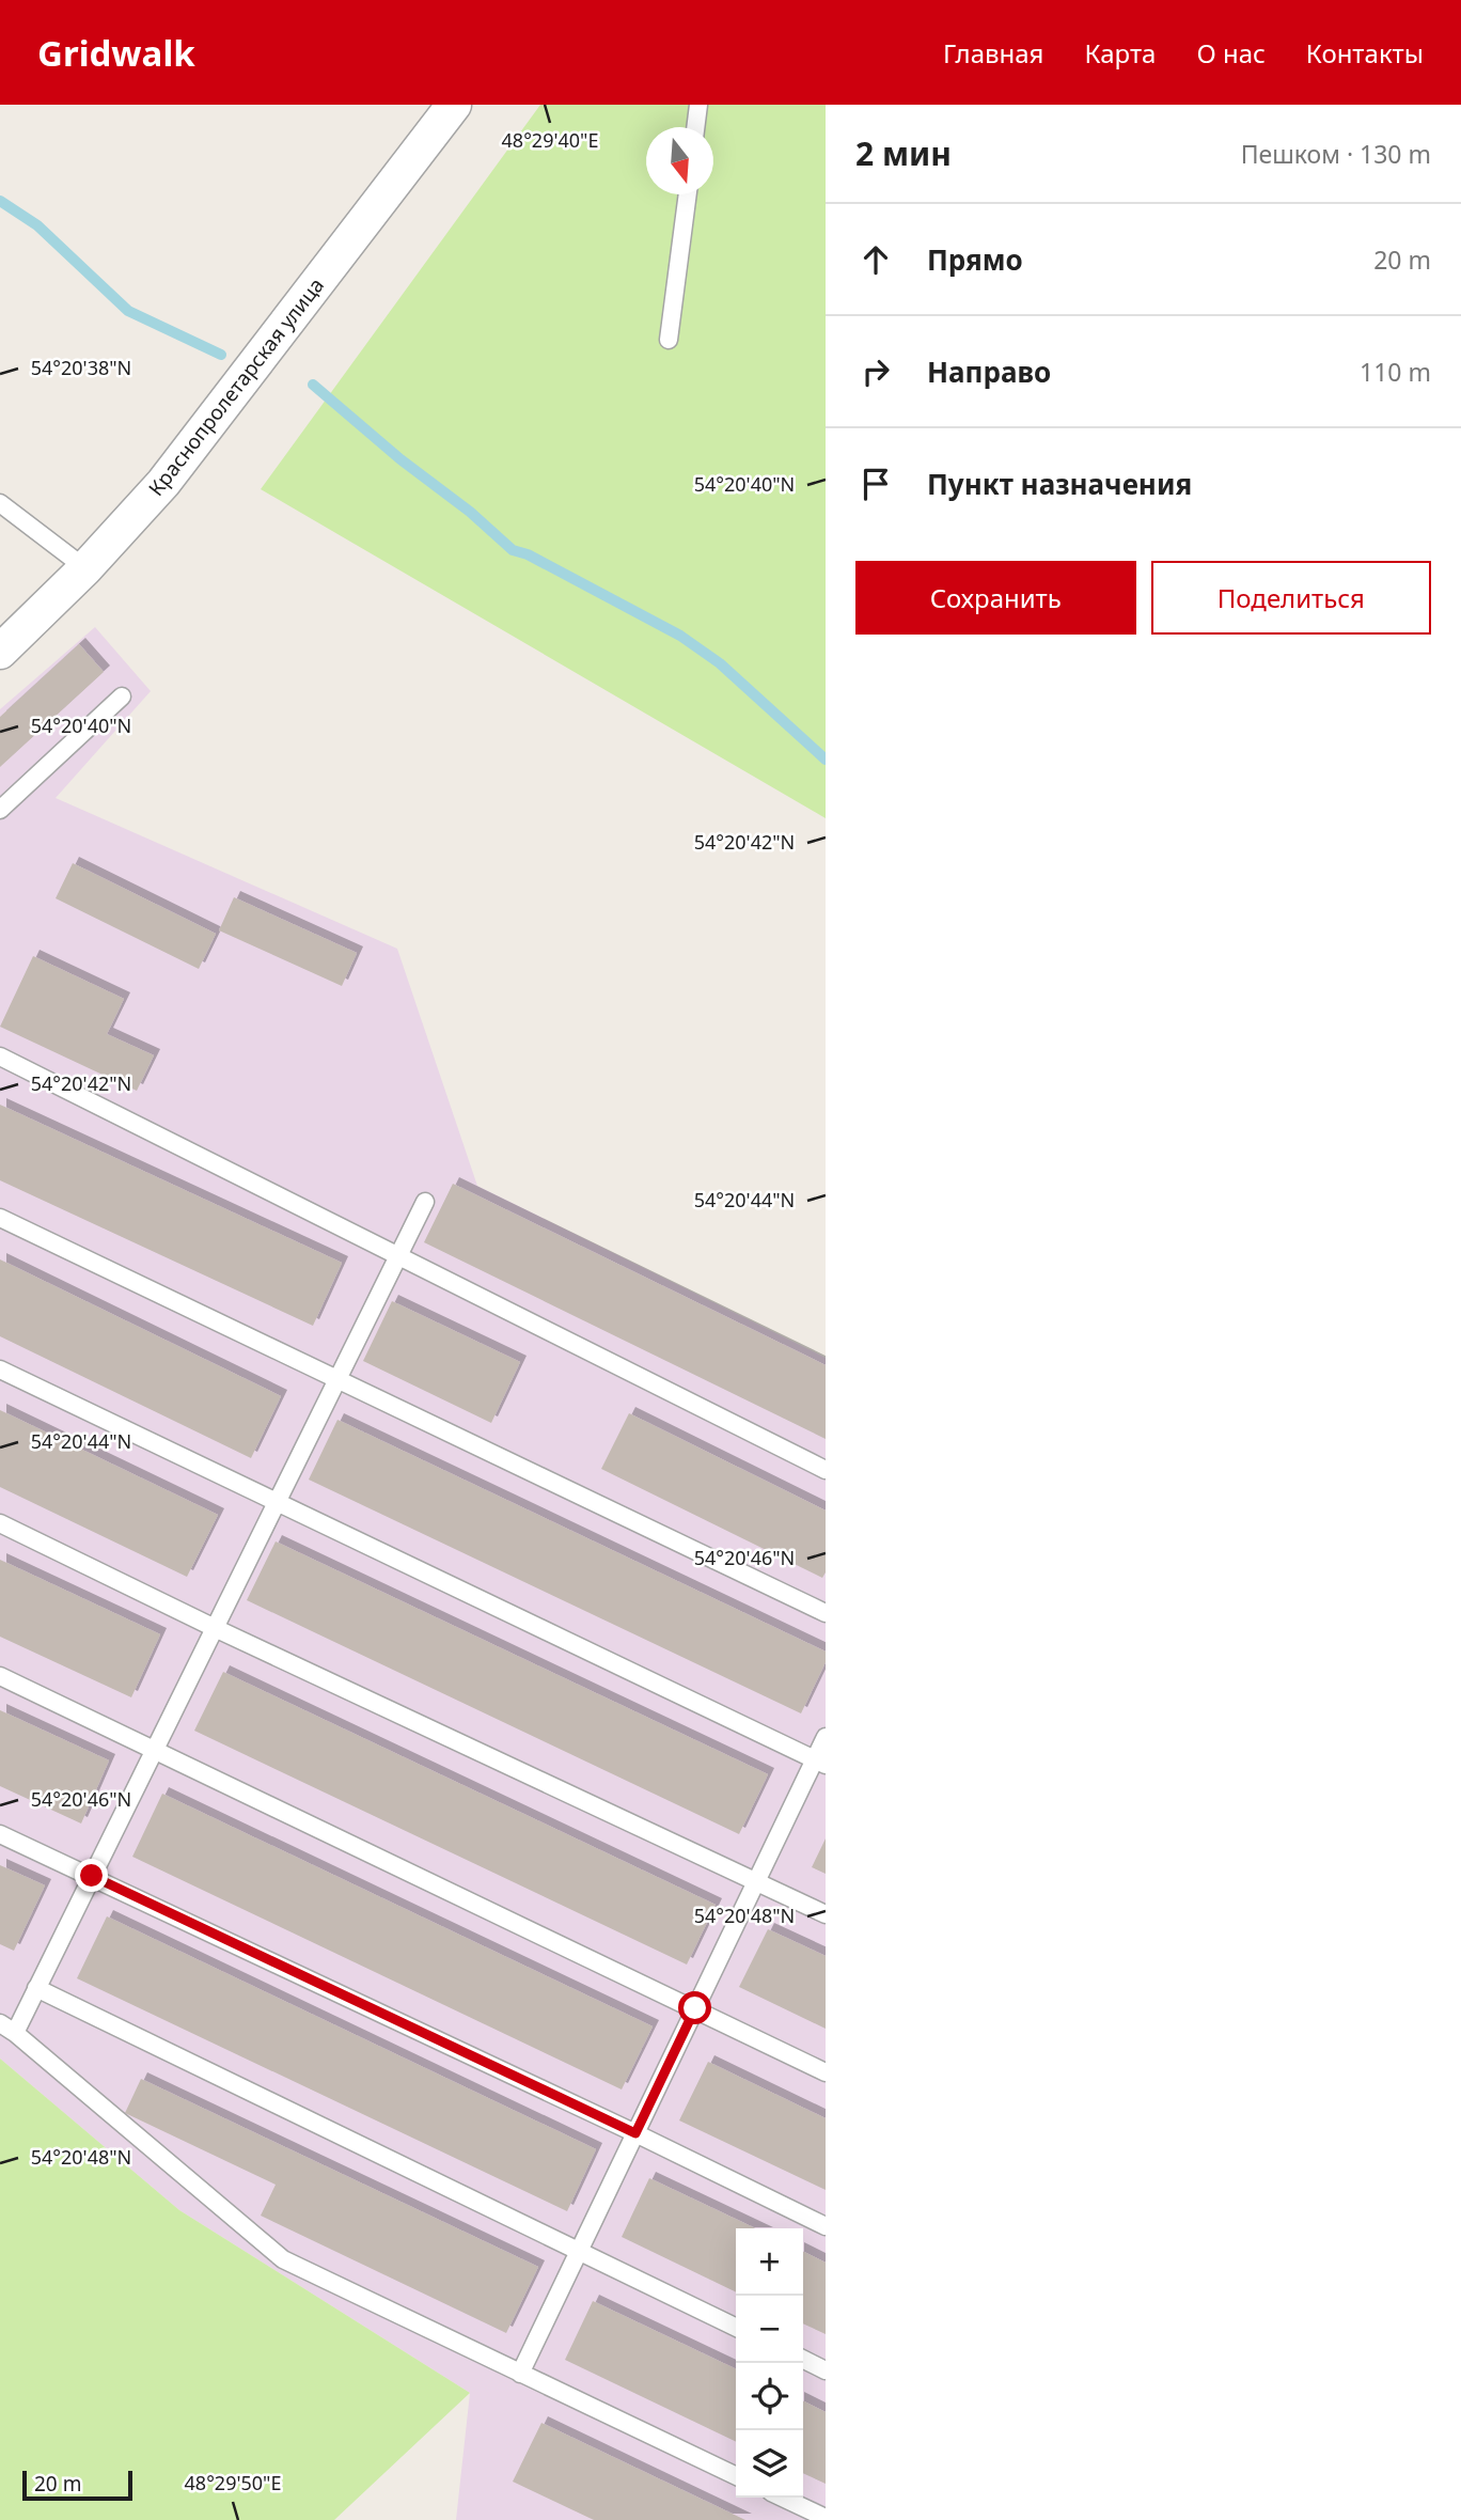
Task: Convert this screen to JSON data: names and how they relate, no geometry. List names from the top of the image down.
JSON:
{
  "streets": {
    "street": ["Краснопролетарская улица"]
  },
  "scale_bar": "20 m",
  "north": "bottom",
  "page": {
    "header": "Gridwalk",
    "nav": [
      "Главная",
      "Карта",
      "О нас",
      "Контакты"
    ],
    "heading": ["2 мин", "Пешком · 130 m"],
    "list": [
      ["Прямо", "20 m"],
      ["Направо", "110 m"],
      "Пункт назначения"
    ],
    "buttons": ["Сохранить", "Поделиться"],
    "map_buttons": ["+", "−"],
    "scale": "20 m"
  },
  "coordinates": [
    "48°29'40\"E",
    "54°20'38\"N",
    "54°20'40\"N",
    "54°20'42\"N",
    "54°20'44\"N",
    "54°20'46\"N",
    "54°20'48\"N",
    "48°29'50\"E"
  ]
}
